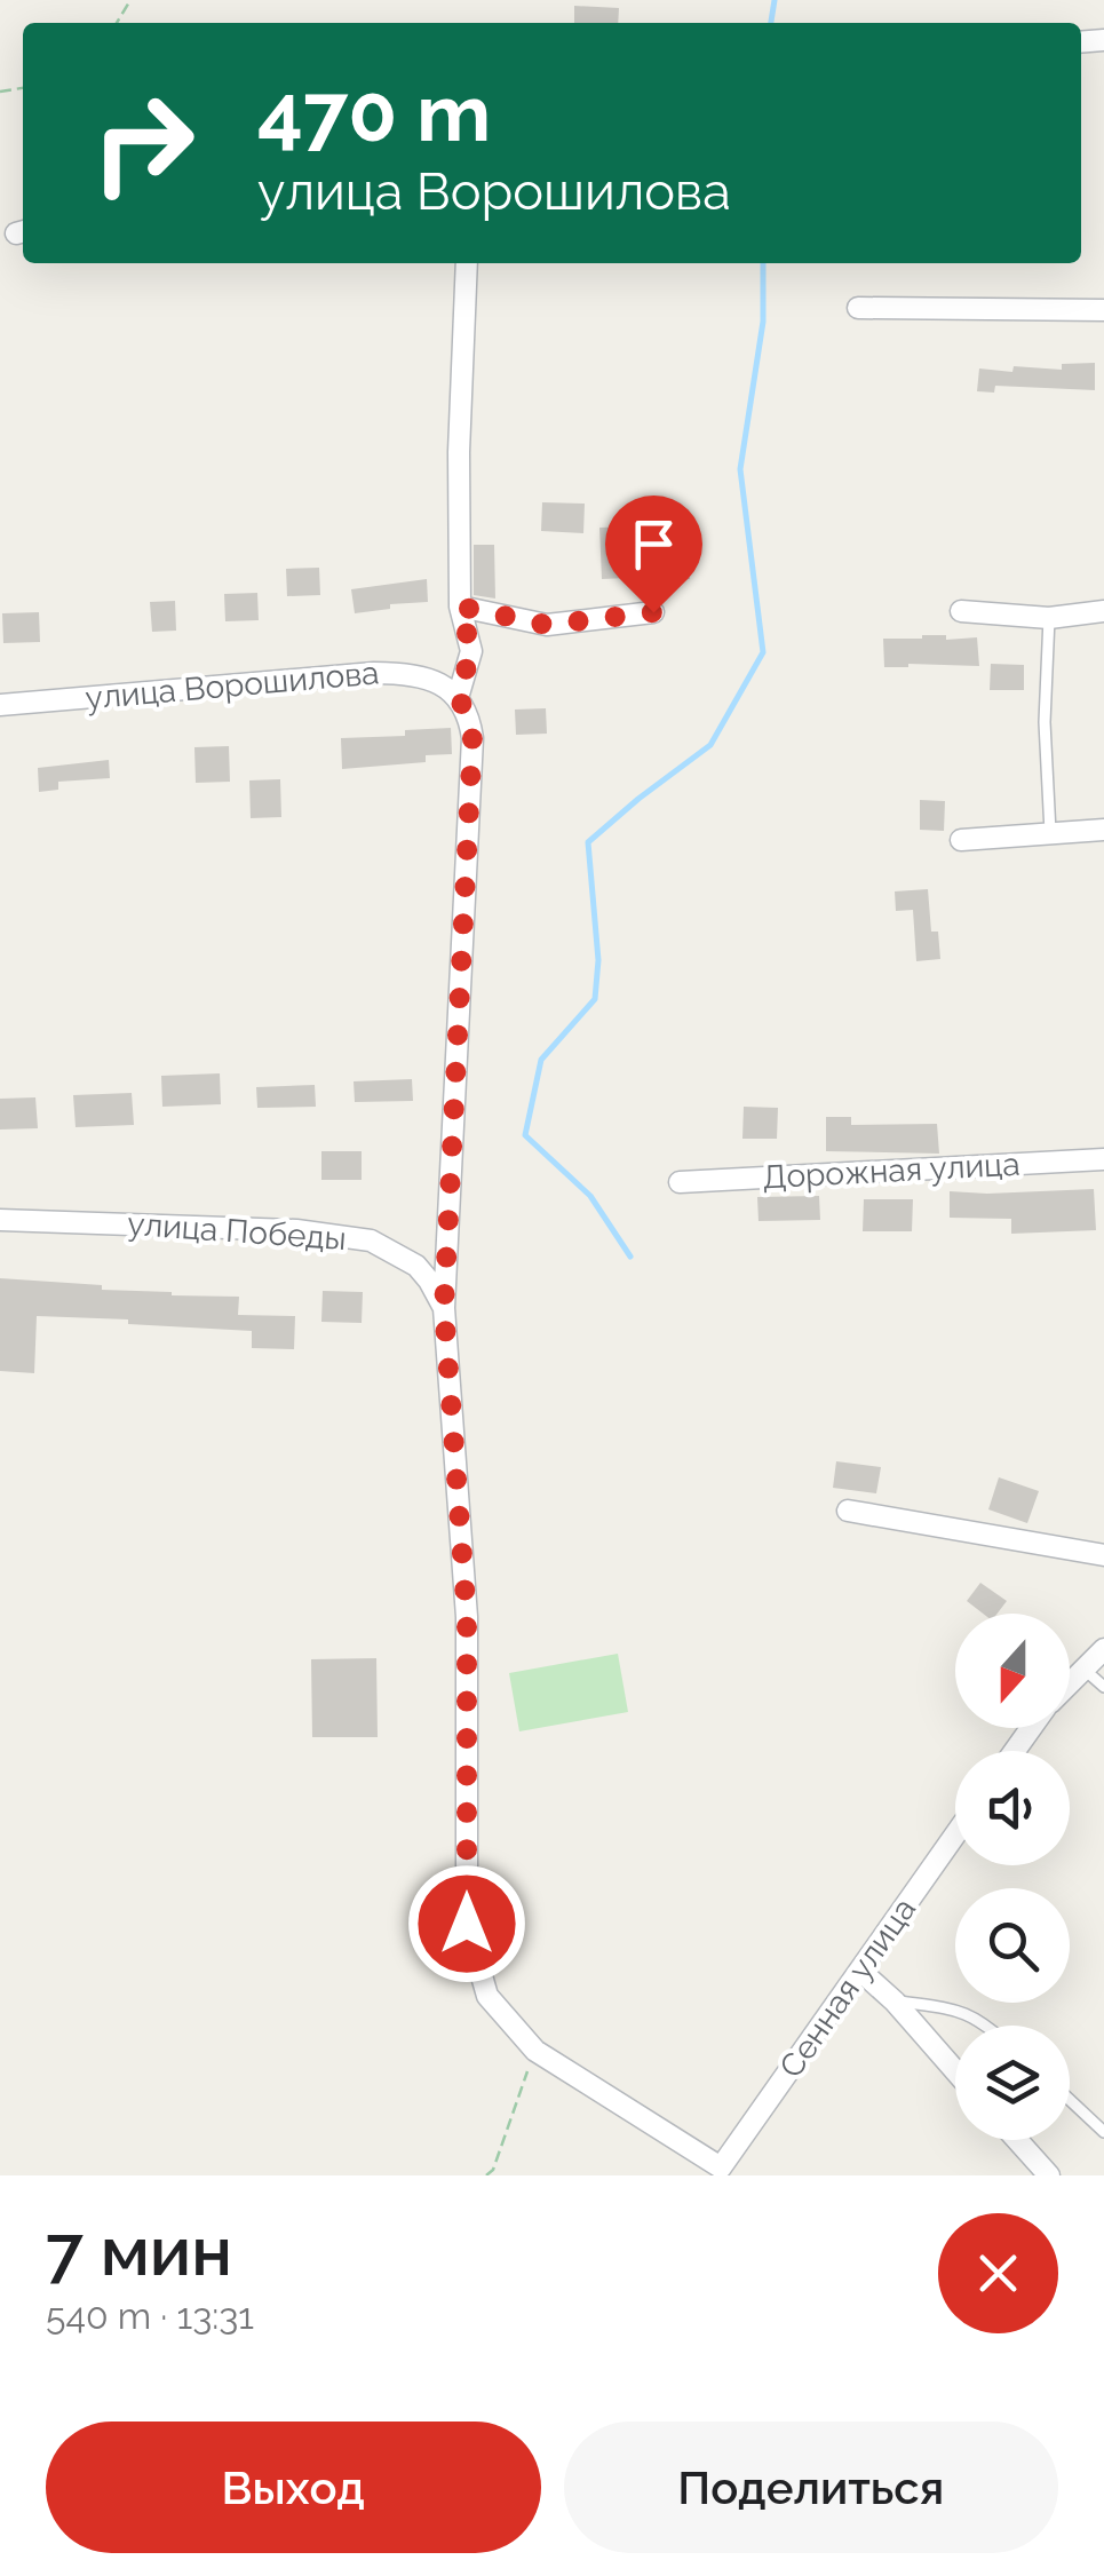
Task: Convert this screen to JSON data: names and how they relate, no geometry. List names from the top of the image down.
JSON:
{
  "streets": {
    "street": [
      "улица Ворошилова",
      "Дорожная улица",
      "улица Победы",
      "Сенная улица"
    ]
  },
  "north": "bottom",
  "page": {
    "turn": ["470 m", "улица Ворошилова"],
    "heading": ["7 мин", "540 m · 13:31"],
    "buttons": ["Выход", "Поделиться"]
  }
}
